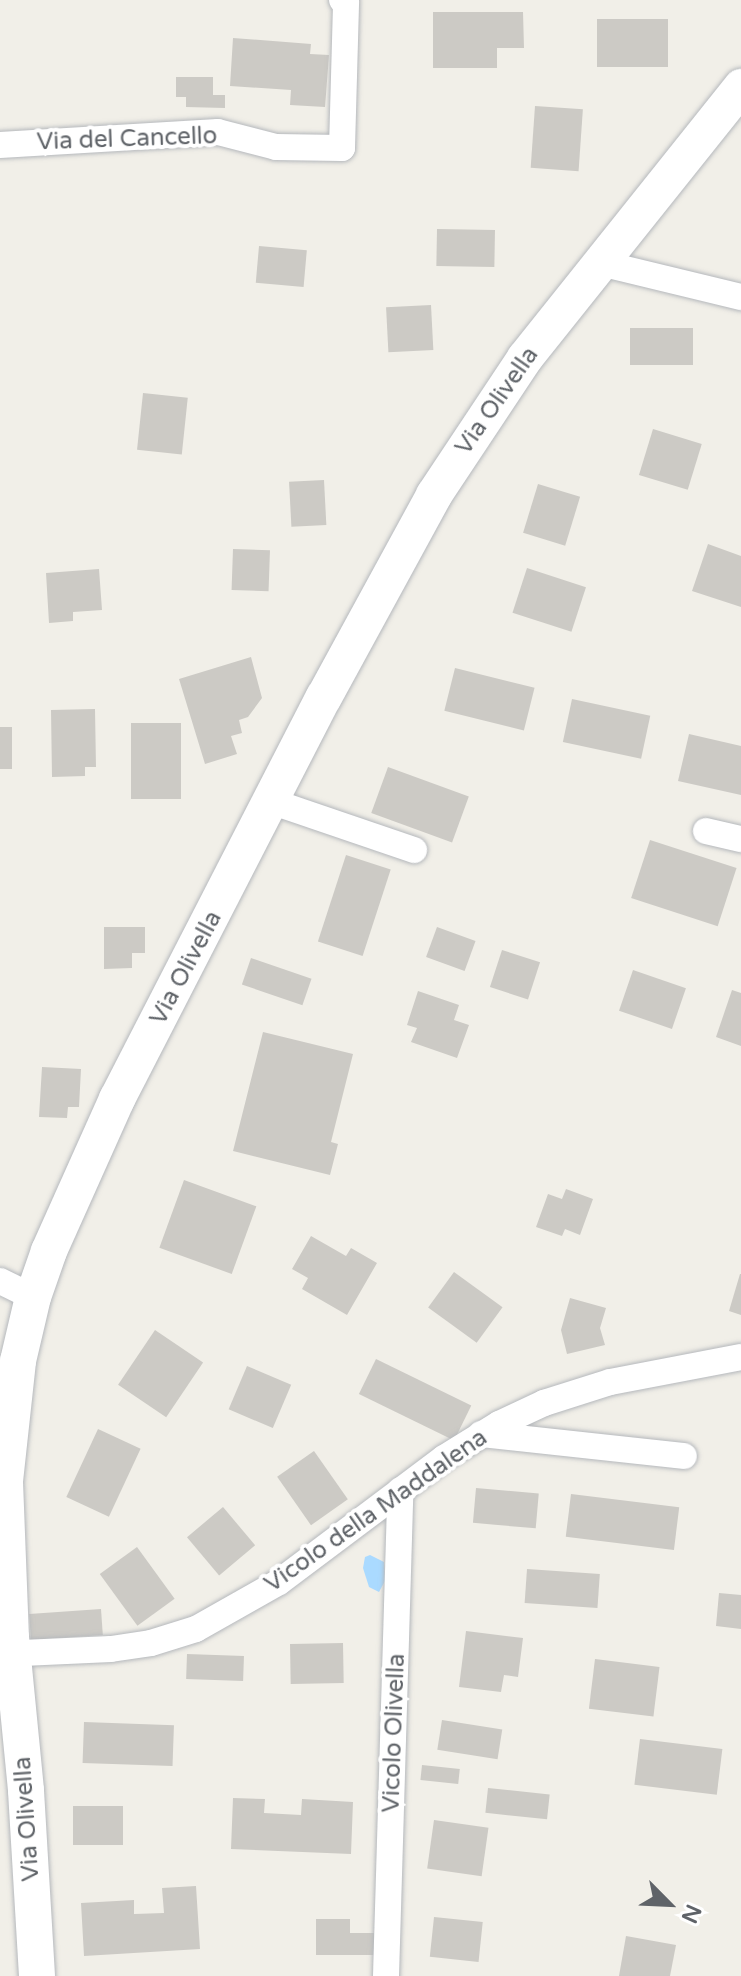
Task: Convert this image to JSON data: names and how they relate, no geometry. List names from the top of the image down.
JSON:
{
  "streets": {
    "main road": ["Via Olivella"],
    "street": ["Via del Cancello", "Vicolo della Maddalena", "Vicolo Olivella"]
  },
  "crossings": [
    ["Via Olivella", "Vicolo della Maddalena"],
    ["Vicolo della Maddalena", "Vicolo Olivella"]
  ],
  "north": "bottom right"
}
